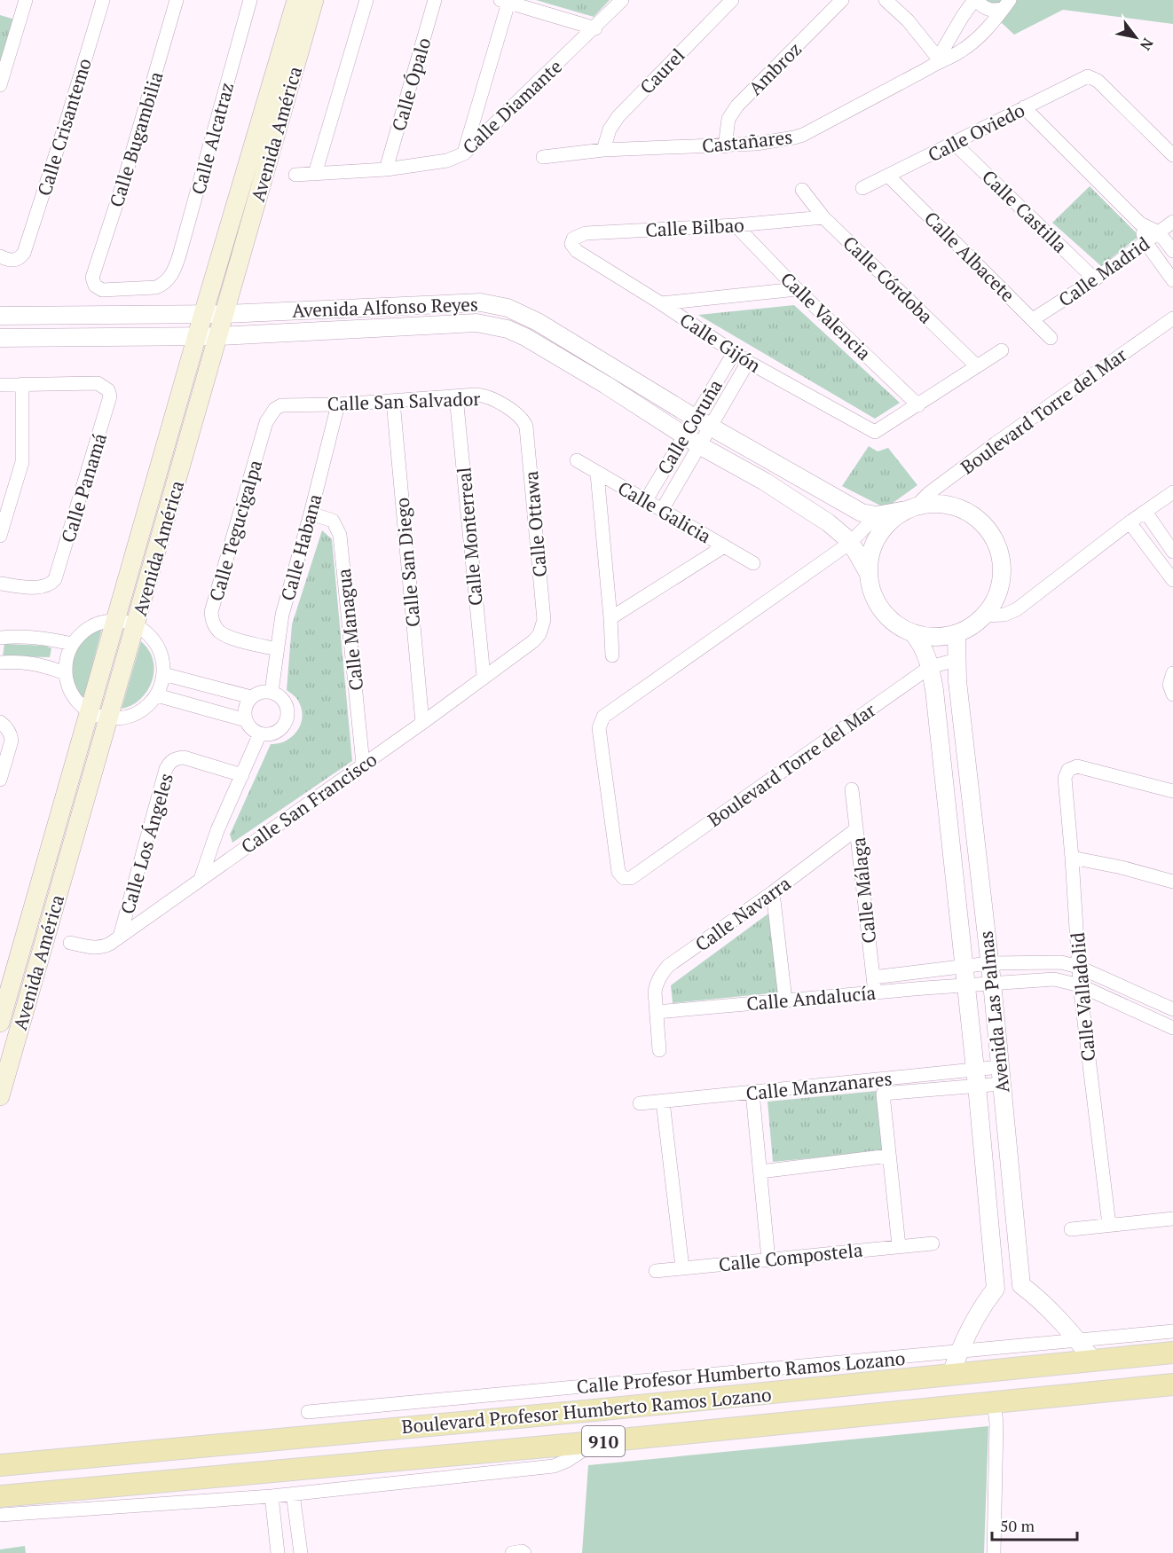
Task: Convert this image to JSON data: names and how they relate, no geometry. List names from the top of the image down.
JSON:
{
  "streets": {
    "main road": ["Avenida América", "Boulevard Profesor Humberto Ramos Lozano", "910"],
    "street": [
      "Ambroz",
      "Caurel",
      "Calle Ópalo",
      "Calle Diamante",
      "Calle Crisantemo",
      "Calle Oviedo",
      "Calle Alcatraz",
      "Calle Bugambilia",
      "Castañares",
      "Calle Castilla",
      "Calle Bilbao",
      "Calle Albacete",
      "Calle Madrid",
      "Calle Córdoba",
      "Avenida Alfonso Reyes",
      "Calle Valencia",
      "Calle Gijón",
      "Calle San Salvador",
      "Boulevard Torre del Mar",
      "Calle Coruña",
      "Calle Panamá",
      "Calle Galicia",
      "Calle Ottawa",
      "Calle Tegucigalpa",
      "Calle Monterreal",
      "Calle Habana",
      "Calle San Diego",
      "Calle Managua",
      "Calle San Francisco",
      "Calle Los Ángeles",
      "Calle Málaga",
      "Calle Navarra",
      "Calle Valladolid",
      "Calle Andalucía",
      "Avenida Las Palmas",
      "Calle Manzanares",
      "Calle Compostela",
      "Calle Profesor Humberto Ramos Lozano"
    ]
  },
  "crossings": [
    ["Ambroz", "Castañares"],
    ["Caurel", "Castañares"],
    ["Calle Ópalo", "Calle Diamante"],
    ["Calle Oviedo", "Calle Castilla"],
    ["Calle Oviedo", "Calle Albacete"],
    ["Avenida América", "Avenida Alfonso Reyes"],
    ["Calle Alcatraz", "Calle Bugambilia"],
    ["Calle Castilla", "Calle Madrid"],
    ["Calle Bilbao", "Calle Córdoba"],
    ["Calle Bilbao", "Calle Valencia"],
    ["Calle Bilbao", "Calle Gijón"],
    ["Calle Albacete", "Calle Madrid"],
    ["Avenida Alfonso Reyes", "Boulevard Torre del Mar"],
    ["Avenida Alfonso Reyes", "Calle Coruña"],
    ["Avenida Alfonso Reyes", "Avenida Las Palmas"],
    ["Calle Valencia", "Calle Gijón"],
    ["Calle Gijón", "Calle Coruña"],
    ["Calle San Salvador", "Calle Ottawa"],
    ["Calle San Salvador", "Calle Tegucigalpa"],
    ["Calle San Salvador", "Calle Monterreal"],
    ["Calle San Salvador", "Calle Habana"],
    ["Calle San Salvador", "Calle San Diego"],
    ["Boulevard Torre del Mar", "Avenida Las Palmas"],
    ["Calle Coruña", "Calle Galicia"],
    ["Calle Ottawa", "Calle San Francisco"],
    ["Calle Tegucigalpa", "Calle Habana"],
    ["Calle Monterreal", "Calle San Francisco"],
    ["Calle Habana", "Calle Managua"],
    ["Calle San Diego", "Calle San Francisco"],
    ["Calle Managua", "Calle San Francisco"],
    ["Calle San Francisco", "Calle Los Ángeles"],
    ["Calle Málaga", "Calle Navarra"],
    ["Calle Málaga", "Calle Andalucía"],
    ["Calle Navarra", "Calle Andalucía"],
    ["Calle Valladolid", "Calle Andalucía"],
    ["Calle Andalucía", "Avenida Las Palmas"],
    ["Avenida Las Palmas", "Calle Manzanares"]
  ],
  "scale_bar": "50 m",
  "north": "bottom right"
}
